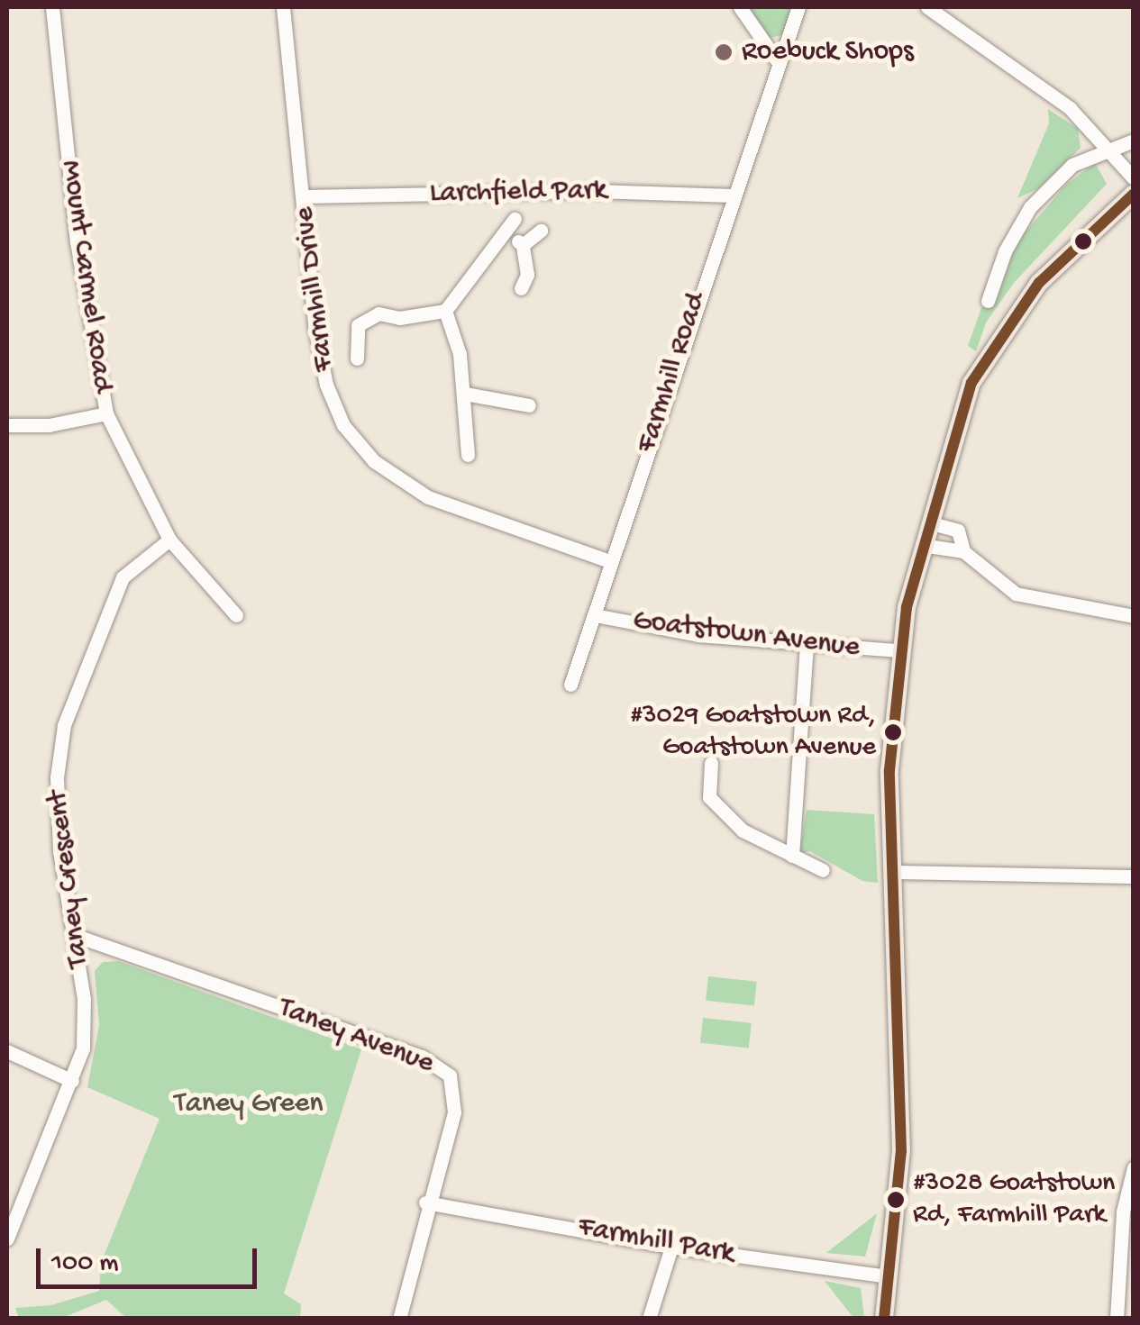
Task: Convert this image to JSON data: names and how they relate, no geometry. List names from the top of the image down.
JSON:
{
  "streets": {
    "street": [
      "Larchfield Park",
      "Mount Carmel Road",
      "Farmhill Drive",
      "Farmhill Road",
      "Goatstown Avenue",
      "Taney Crescent",
      "Taney Avenue",
      "Farmhill Park"
    ]
  },
  "crossings": [
    ["Larchfield Park", "Farmhill Drive"],
    ["Larchfield Park", "Farmhill Road"],
    ["Mount Carmel Road", "Taney Crescent"],
    ["Farmhill Drive", "Farmhill Road"],
    ["Farmhill Road", "Goatstown Avenue"],
    ["Taney Crescent", "Taney Avenue"],
    ["Taney Avenue", "Farmhill Park"]
  ],
  "parks": ["Taney Green"],
  "places": ["Roebuck Shops", "#3029 Goatstown Rd, Goatstown Avenue", "#3028 Goatstown Rd, Farmhill Park"],
  "scale_bar": "100 m"
}
